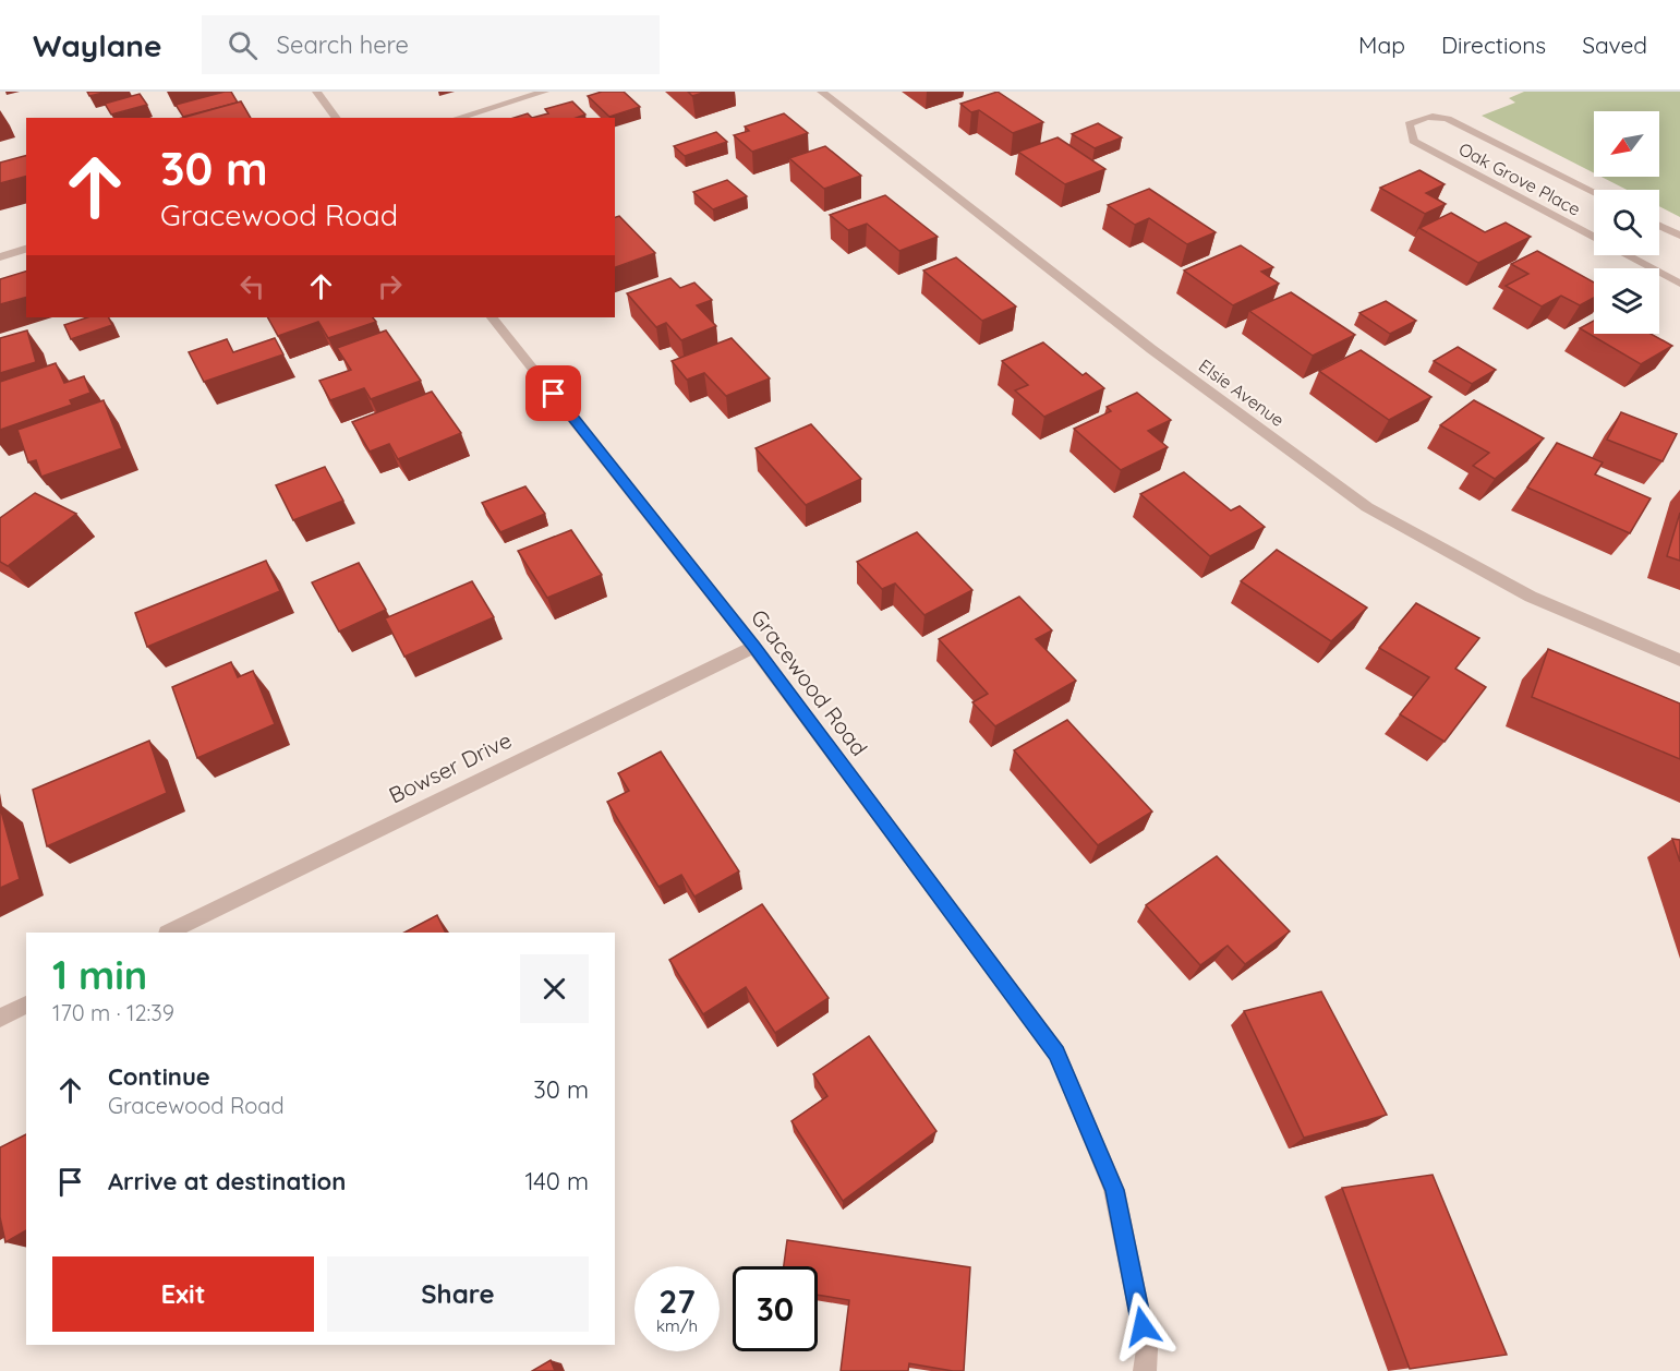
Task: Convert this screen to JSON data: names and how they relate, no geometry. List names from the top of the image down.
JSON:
{
  "streets": {
    "street": [
      "Oak Grove Place",
      "Elsie Avenue",
      "Gracewood Road",
      "Bowser Drive"
    ]
  },
  "crossings": [
    ["Gracewood Road", "Bowser Drive"]
  ],
  "north": "bottom left",
  "page": {
    "header": "Waylane",
    "search": "Search here",
    "nav": ["Map", "Directions", "Saved"],
    "turn": ["30 m", "Gracewood Road"],
    "heading": ["1 min", "170 m · 12:39"],
    "list": [
      {
        "name": "Continue",
        "note": "Gracewood Road",
        "value": "30 m"
      },
      {
        "name": "Arrive at destination",
        "value": "140 m"
      }
    ],
    "buttons": ["Exit", "Share"],
    "speed": "27 km/h",
    "limit": "30"
  }
}
